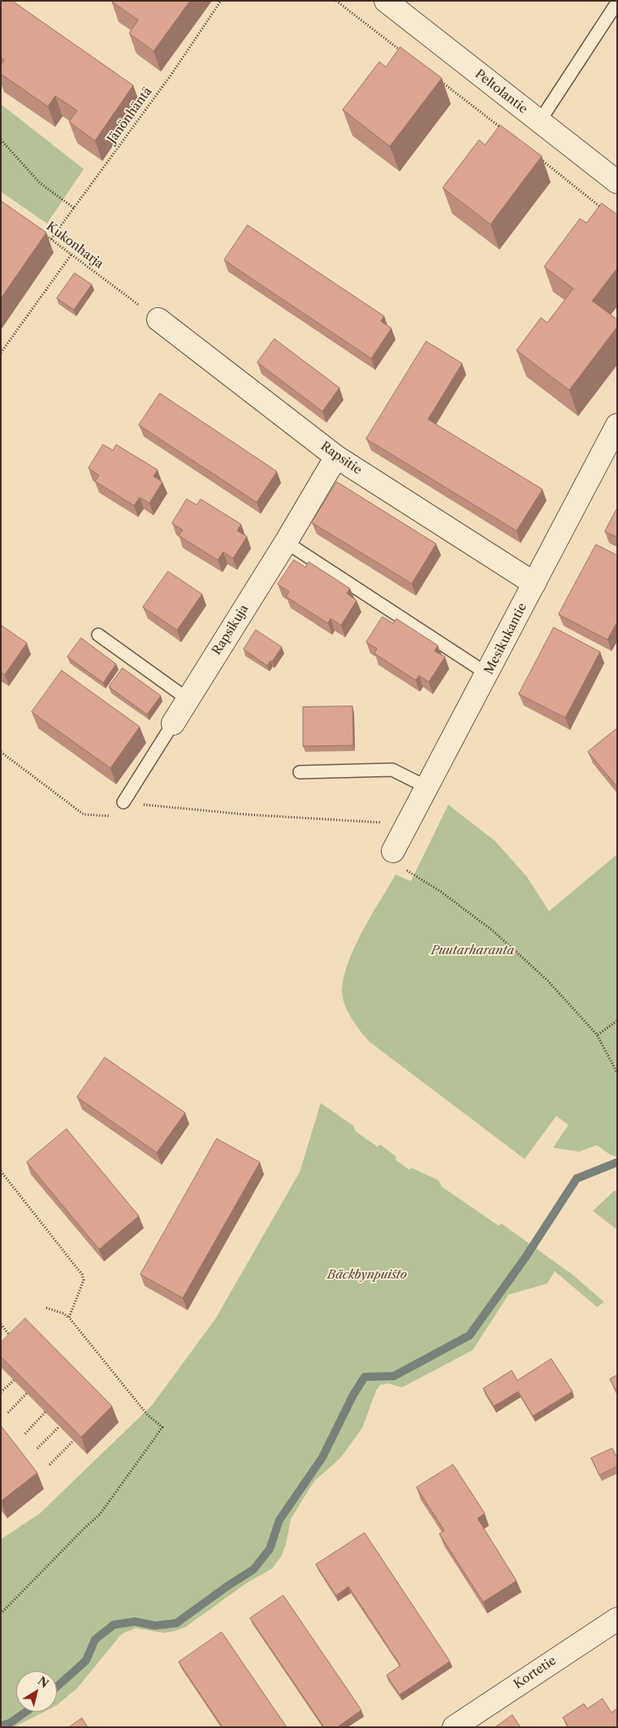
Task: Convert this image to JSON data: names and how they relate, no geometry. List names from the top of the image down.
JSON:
{
  "streets": {
    "street": [
      "Peltolantie",
      "Rapsitie",
      "Rapsikuja",
      "Mesikukantie",
      "Kortetie"
    ],
    "path": ["Jänönhäntä", "Kukonharja"]
  },
  "crossings": [
    ["Jänönhäntä", "Kukonharja"],
    ["Rapsitie", "Rapsikuja"],
    ["Rapsitie", "Mesikukantie"]
  ],
  "parks": ["Puutarharanta", "Bäckbynpuisto"],
  "north": "top right"
}
